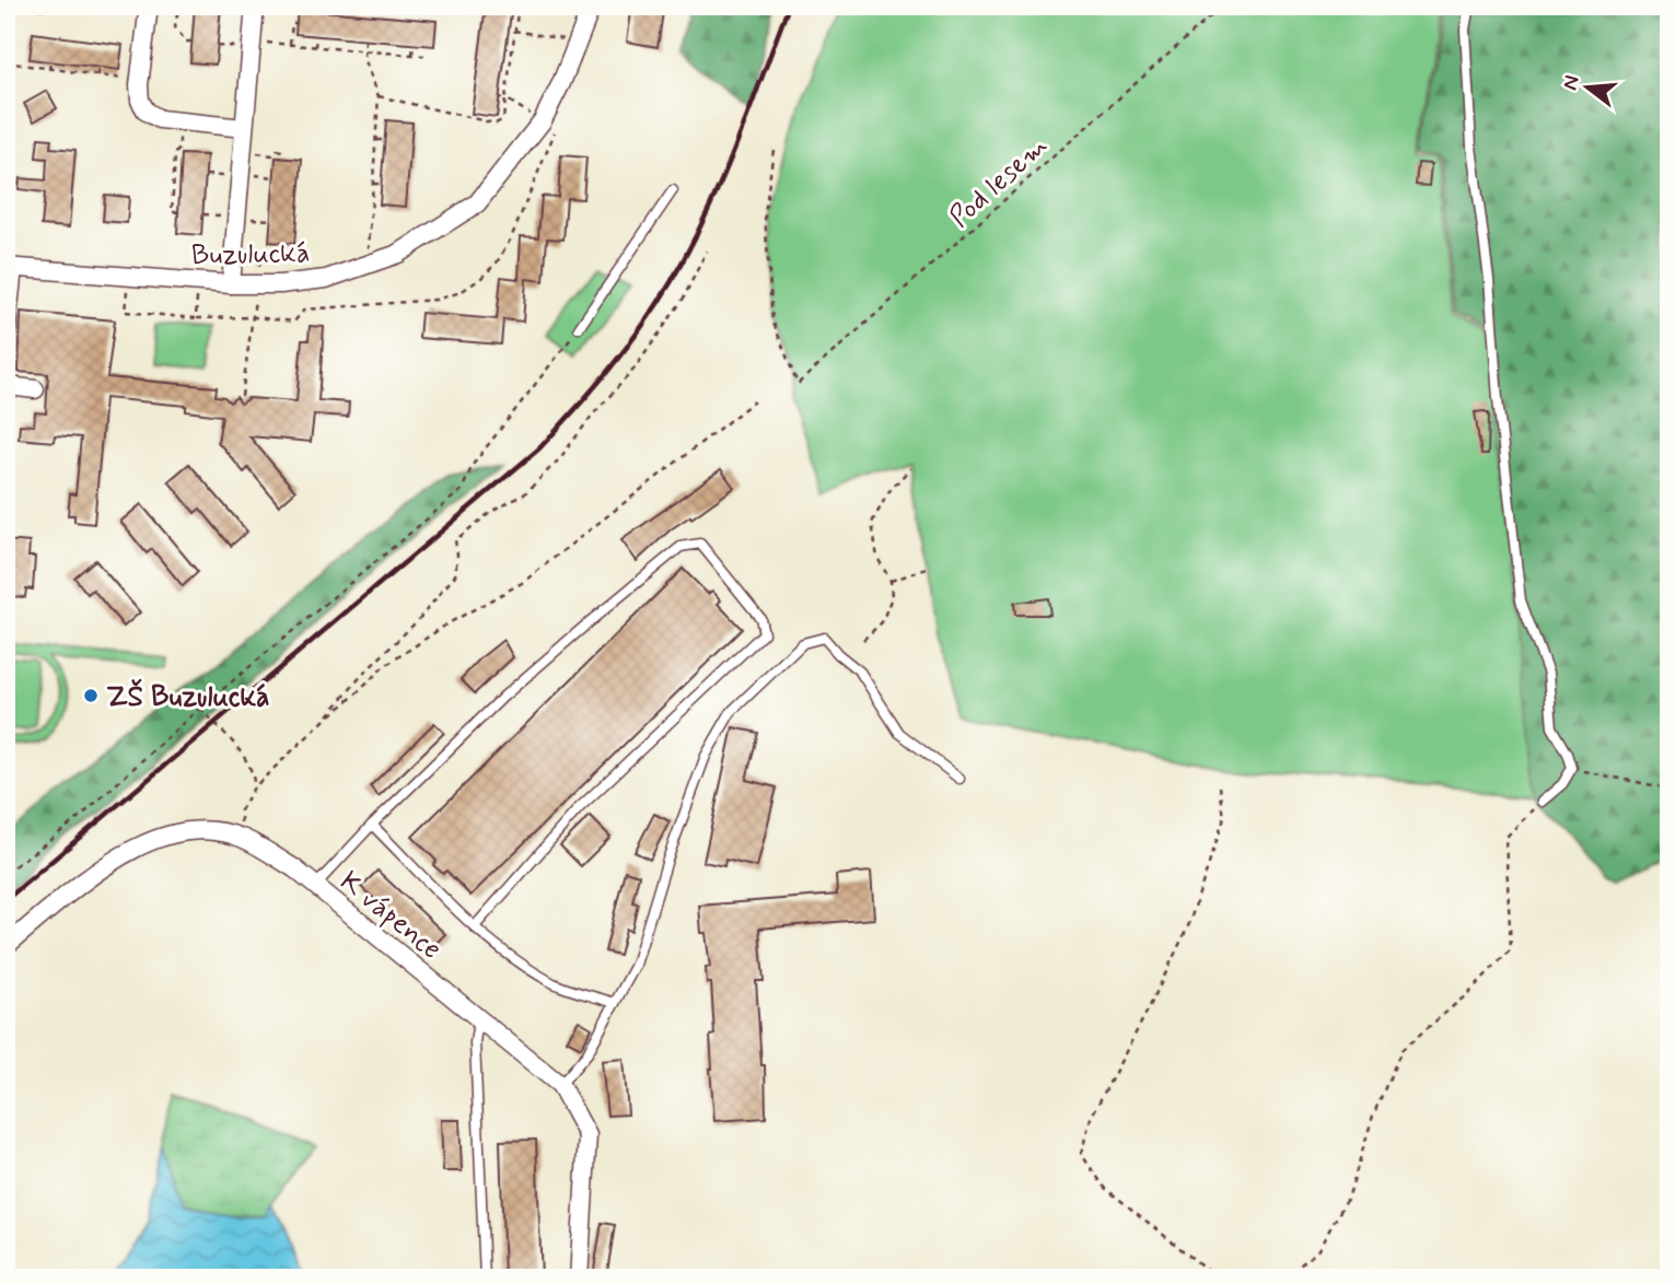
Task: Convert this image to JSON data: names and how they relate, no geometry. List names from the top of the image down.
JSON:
{
  "streets": {
    "street": ["Buzulucká", "K vápence"],
    "path": ["Pod lesem"]
  },
  "places": ["ZŠ Buzulucká"],
  "north": "left"
}
